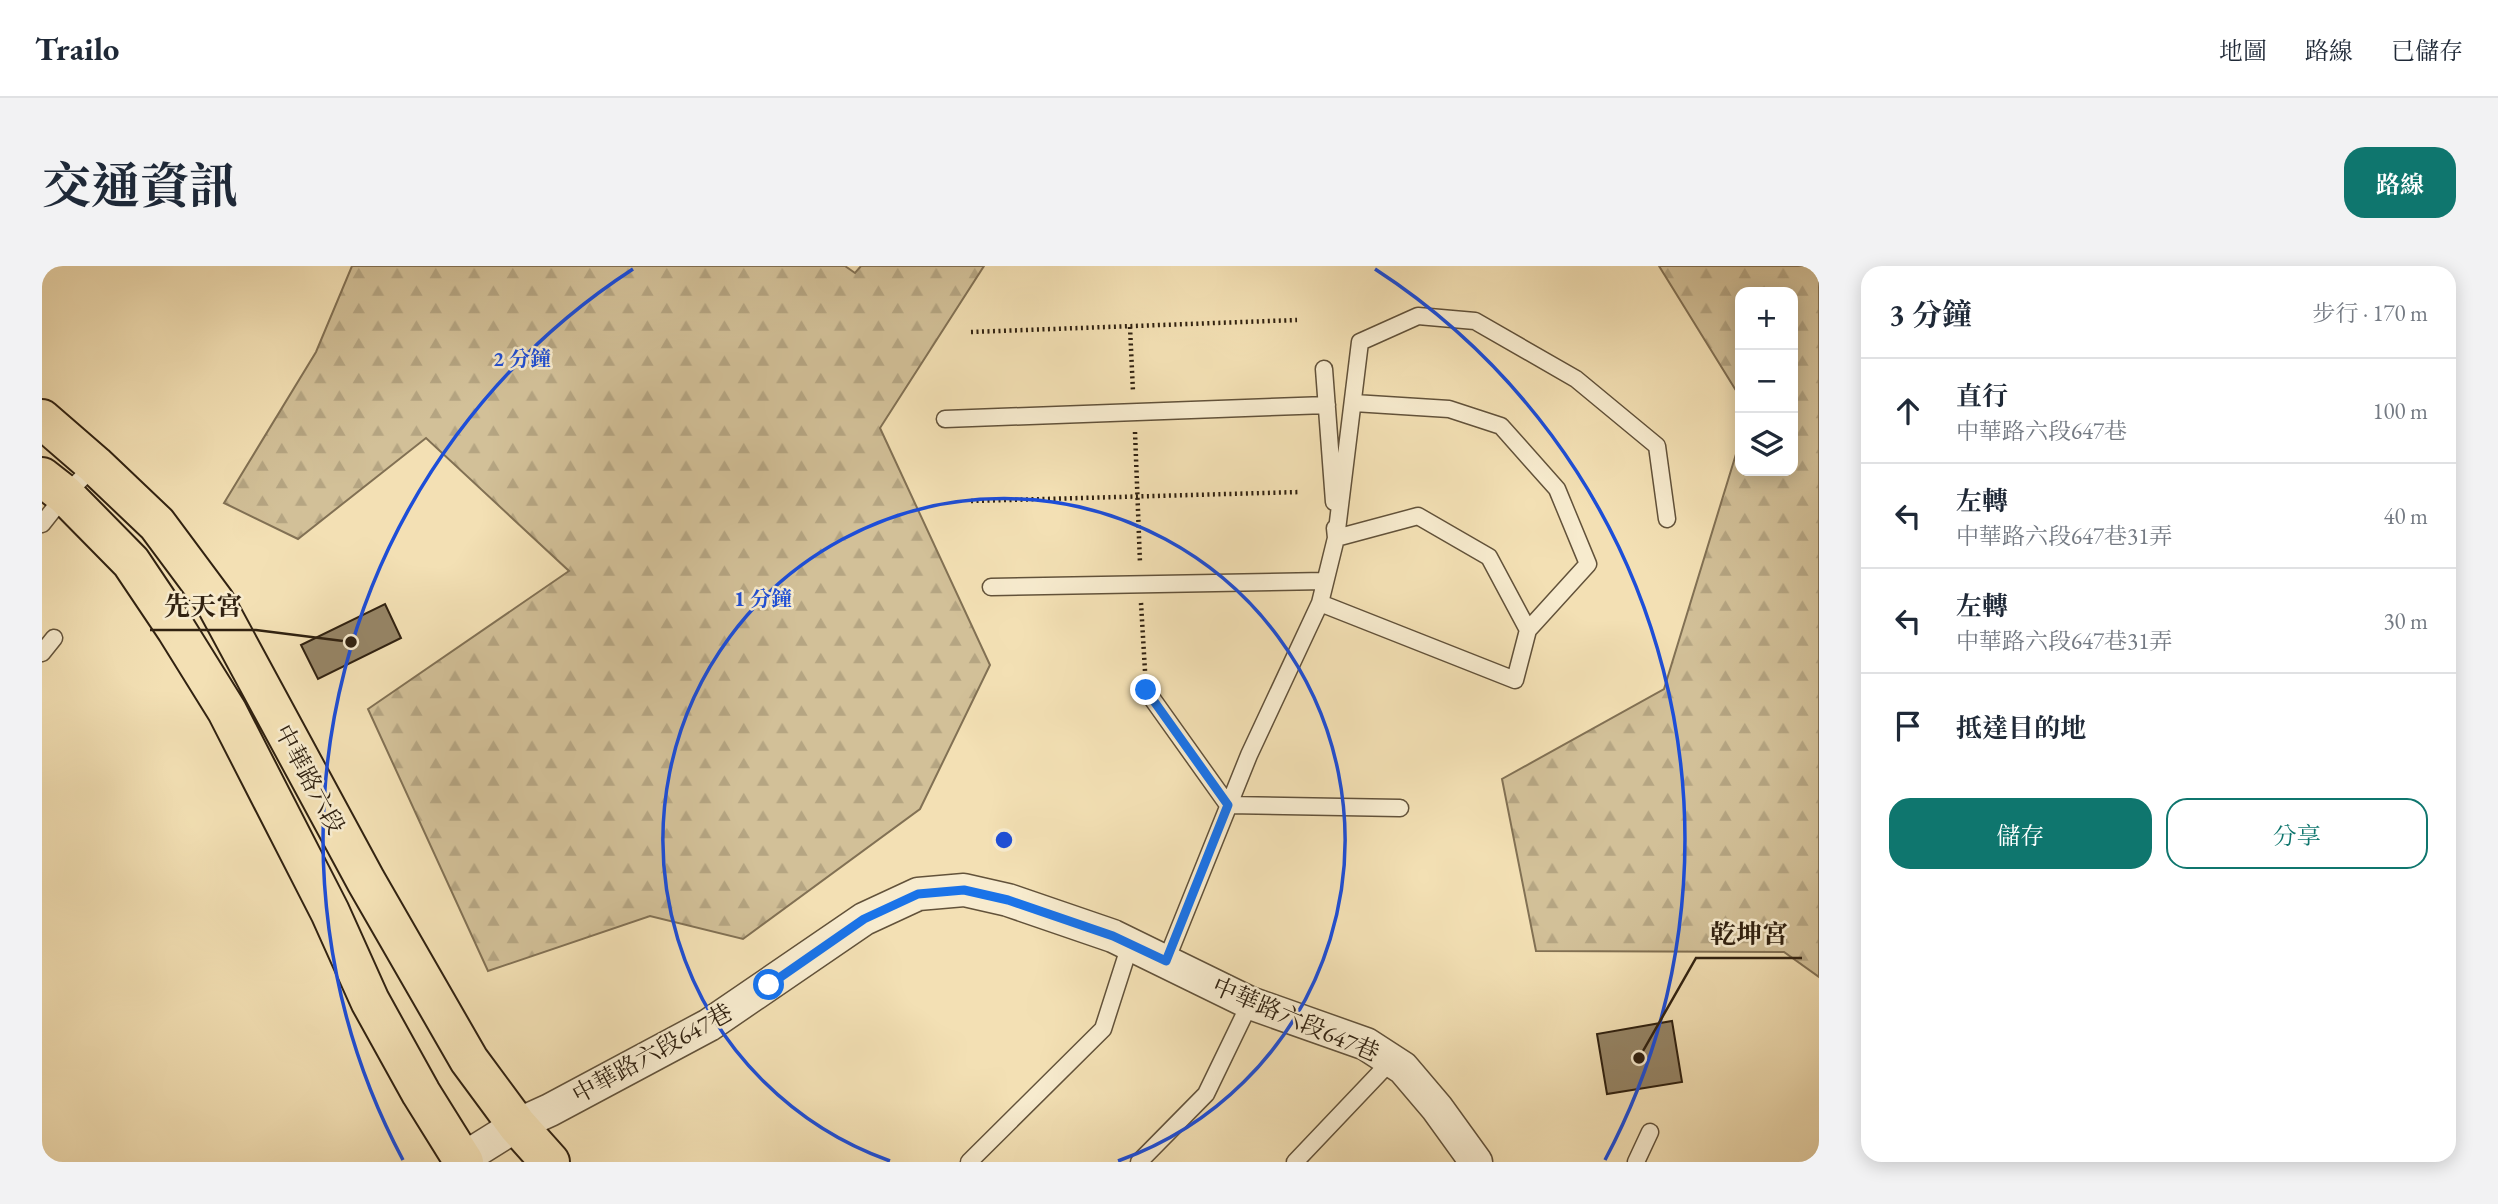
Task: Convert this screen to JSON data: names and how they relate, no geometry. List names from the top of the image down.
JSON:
{
  "streets": {
    "main road": ["中華路六段"],
    "street": ["中華路六段647巷"]
  },
  "crossings": [
    ["中華路六段", "中華路六段647巷"]
  ],
  "places": ["先天宮", "乾坤宮"],
  "page": {
    "header": "Trailo",
    "nav": ["地圖", "路線", "已儲存"],
    "title": "交通資訊",
    "buttons": [
      "路線",
      ["儲存", "分享"]
    ],
    "heading": ["3 分鐘", "步行 · 170 m"],
    "map_buttons": ["+", "−"],
    "list": [
      ["直行", "中華路六段647巷", "100 m"],
      ["左轉", "中華路六段647巷31弄", "40 m"],
      ["左轉", "中華路六段647巷31弄", "30 m"],
      "抵達目的地"
    ]
  },
  "rings": ["2 分鐘", "1 分鐘"]
}
